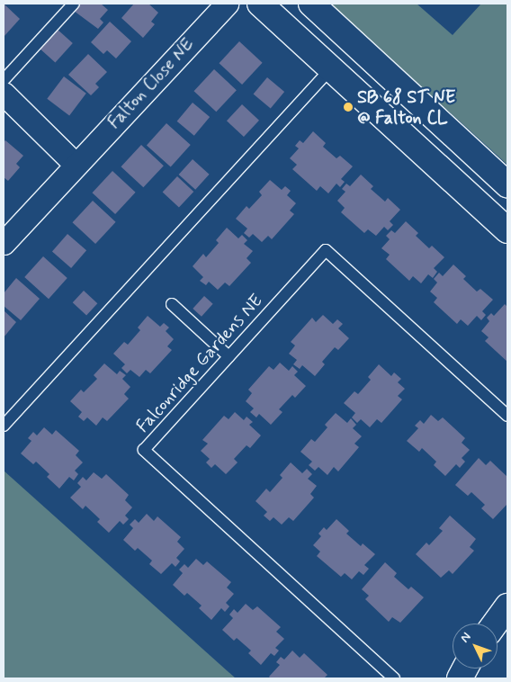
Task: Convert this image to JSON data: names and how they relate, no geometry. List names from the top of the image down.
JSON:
{
  "streets": {
    "street": ["Falton Close NE"],
    "lane": ["Falconridge Gardens NE"]
  },
  "places": ["SB 68 ST NE @ Falton CL"],
  "north": "top left"
}
